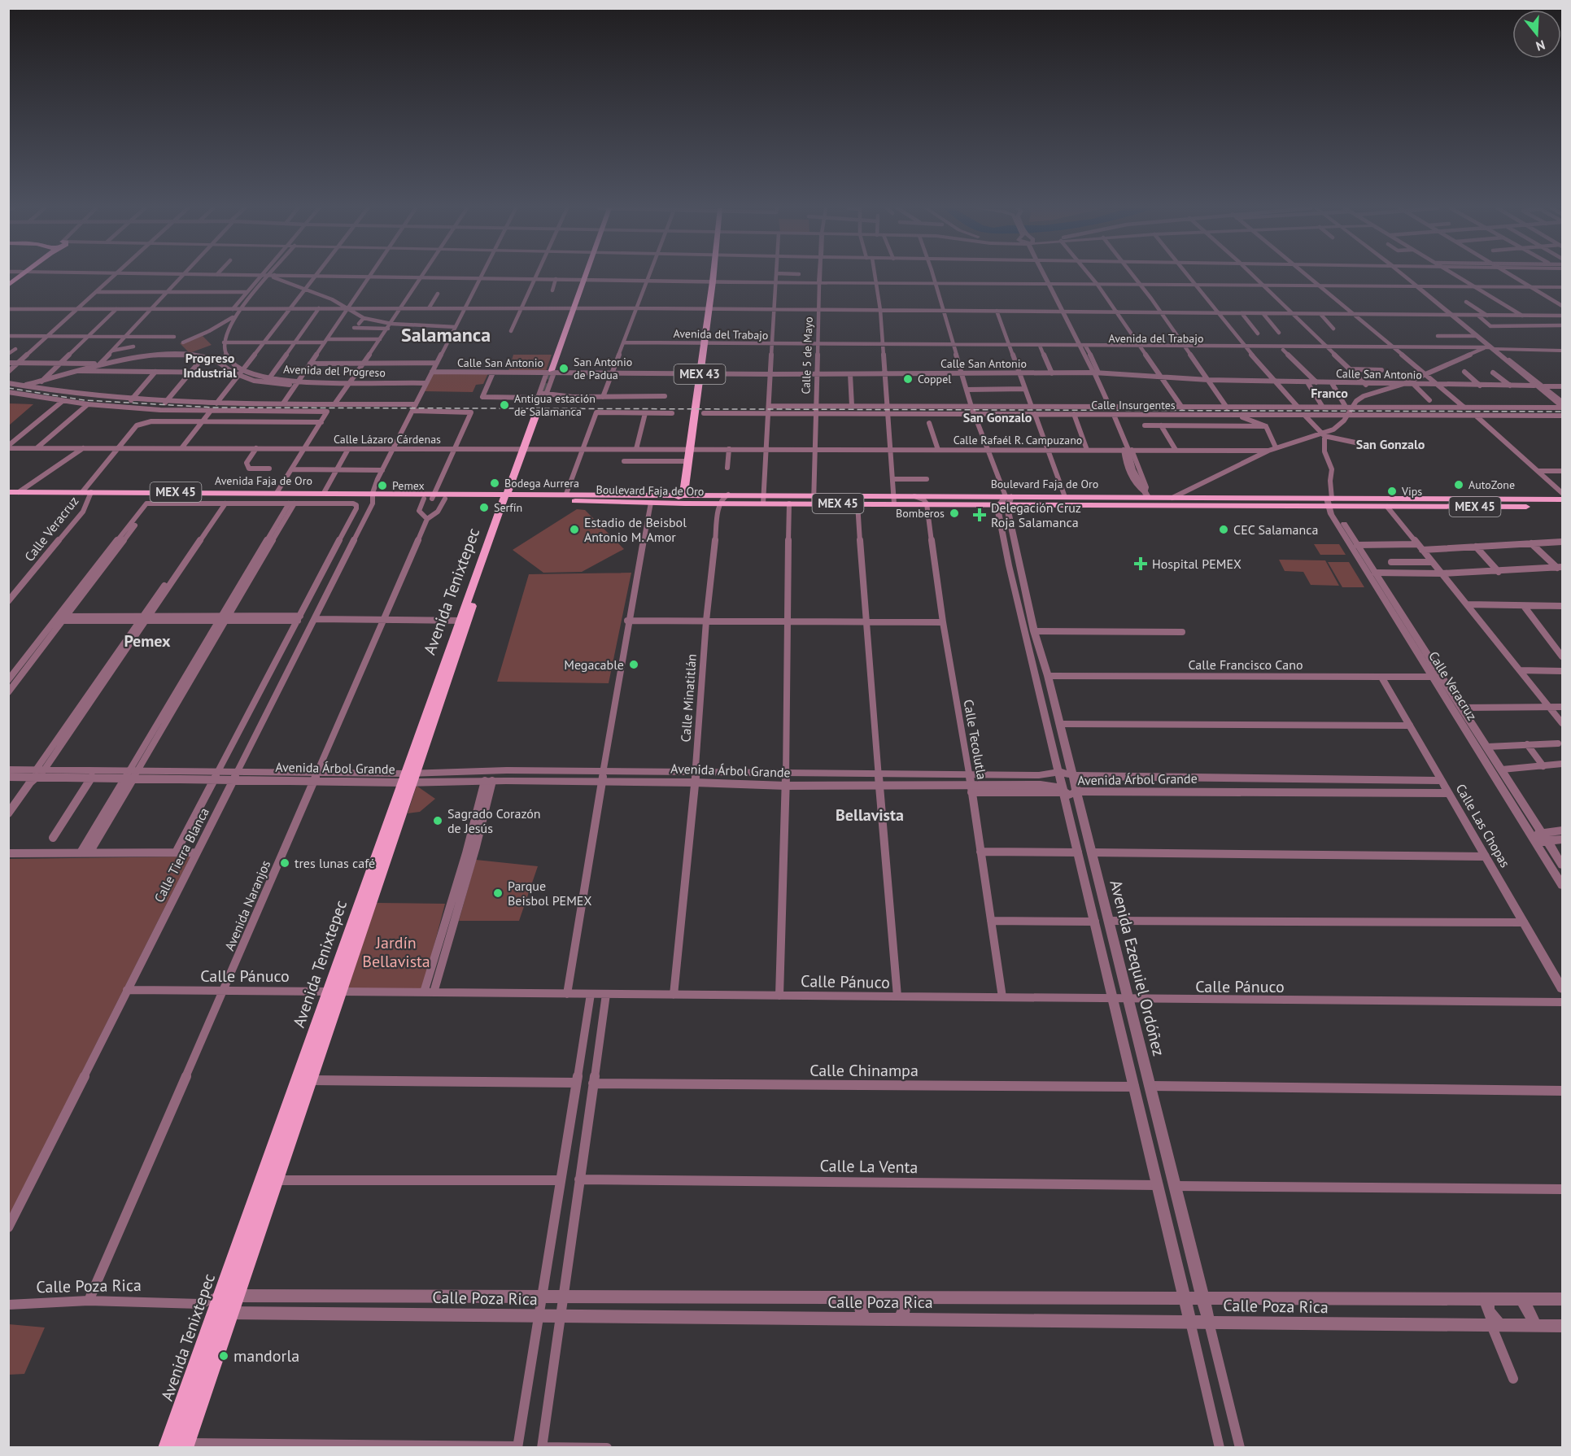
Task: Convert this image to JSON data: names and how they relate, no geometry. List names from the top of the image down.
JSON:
{
  "streets": {
    "main road": [
      "MEX 43",
      "Avenida Faja de Oro",
      "Boulevard Faja de Oro",
      "MEX 45",
      "Avenida Tenixtepec"
    ],
    "street": [
      "Avenida del Trabajo",
      "Calle 5 de Mayo",
      "Calle San Antonio",
      "Avenida del Progreso",
      "Calle Insurgentes",
      "Calle Lázaro Cárdenas",
      "Calle Rafaél R. Campuzano",
      "Calle Veracruz",
      "Calle Francisco Cano",
      "Calle Minatitlán",
      "Calle Tecolutla",
      "Avenida Árbol Grande",
      "Calle Las Chopas",
      "Calle Tierra Blanca",
      "Avenida Naranjos",
      "Avenida Ezequiel Ordóñez",
      "Calle Pánuco",
      "Calle Chinampa",
      "Calle La Venta",
      "Calle Poza Rica"
    ]
  },
  "crossings": [
    ["Avenida del Trabajo", "Calle 5 de Mayo"],
    ["Avenida del Trabajo", "MEX 43"],
    ["Calle 5 de Mayo", "Calle San Antonio"],
    ["Calle 5 de Mayo", "Calle Insurgentes"],
    ["Calle 5 de Mayo", "Calle Rafaél R. Campuzano"],
    ["Calle 5 de Mayo", "Boulevard Faja de Oro"],
    ["Calle San Antonio", "MEX 43"],
    ["Calle San Antonio", "Calle Tierra Blanca"],
    ["Avenida del Progreso", "Calle Tierra Blanca"],
    ["MEX 43", "Calle Lázaro Cárdenas"],
    ["MEX 43", "Boulevard Faja de Oro"],
    ["Calle Lázaro Cárdenas", "Calle Rafaél R. Campuzano"],
    ["Calle Lázaro Cárdenas", "Avenida Tenixtepec"],
    ["Calle Lázaro Cárdenas", "Calle Tierra Blanca"],
    ["Avenida Faja de Oro", "Boulevard Faja de Oro"],
    ["Avenida Faja de Oro", "Calle Veracruz"],
    ["Boulevard Faja de Oro", "Calle Veracruz"],
    ["Boulevard Faja de Oro", "Avenida Tenixtepec"],
    ["Boulevard Faja de Oro", "Calle Minatitlán"],
    ["Boulevard Faja de Oro", "Calle Tecolutla"],
    ["Boulevard Faja de Oro", "Calle Tierra Blanca"],
    ["Boulevard Faja de Oro", "Avenida Naranjos"],
    ["Boulevard Faja de Oro", "Avenida Ezequiel Ordóñez"],
    ["Calle Veracruz", "Calle Francisco Cano"],
    ["Avenida Tenixtepec", "Avenida Árbol Grande"],
    ["Avenida Tenixtepec", "Calle Pánuco"],
    ["Avenida Tenixtepec", "Calle Poza Rica"],
    ["Calle Francisco Cano", "Calle Las Chopas"],
    ["Calle Francisco Cano", "Avenida Ezequiel Ordóñez"],
    ["Calle Minatitlán", "Avenida Árbol Grande"],
    ["Calle Minatitlán", "Calle Pánuco"],
    ["Calle Tecolutla", "Avenida Árbol Grande"],
    ["Calle Tecolutla", "Calle Pánuco"],
    ["Avenida Árbol Grande", "Calle Las Chopas"],
    ["Avenida Árbol Grande", "Calle Tierra Blanca"],
    ["Avenida Árbol Grande", "Avenida Naranjos"],
    ["Avenida Árbol Grande", "Avenida Ezequiel Ordóñez"],
    ["Calle Tierra Blanca", "Calle Pánuco"],
    ["Avenida Naranjos", "Calle Pánuco"],
    ["Avenida Naranjos", "Calle Poza Rica"],
    ["Avenida Ezequiel Ordóñez", "Calle Pánuco"],
    ["Avenida Ezequiel Ordóñez", "Calle Chinampa"],
    ["Avenida Ezequiel Ordóñez", "Calle La Venta"],
    ["Avenida Ezequiel Ordóñez", "Calle Poza Rica"]
  ],
  "districts": [
    "Salamanca",
    "Progreso Industrial",
    "Franco",
    "San Gonzalo",
    "San Gonzalo",
    "Pemex",
    "Bellavista"
  ],
  "parks": ["Jardín Bellavista"],
  "places": {
    "other": [
      "San Antonio de Padua",
      "Coppel",
      "Antigua estación de Salamanca",
      "Bodega Aurrera",
      "AutoZone",
      "Pemex",
      "Vips",
      "Serfín",
      "Bomberos",
      "Estadio de Beisbol Antonio M. Amor",
      "CEC Salamanca",
      "Megacable",
      "Sagrado Corazón de Jesús",
      "tres lunas café",
      "Parque Beisbol PEMEX",
      "mandorla"
    ],
    "health": ["Delegación Cruz Roja Salamanca", "Hospital PEMEX"]
  },
  "north": "bottom"
}
